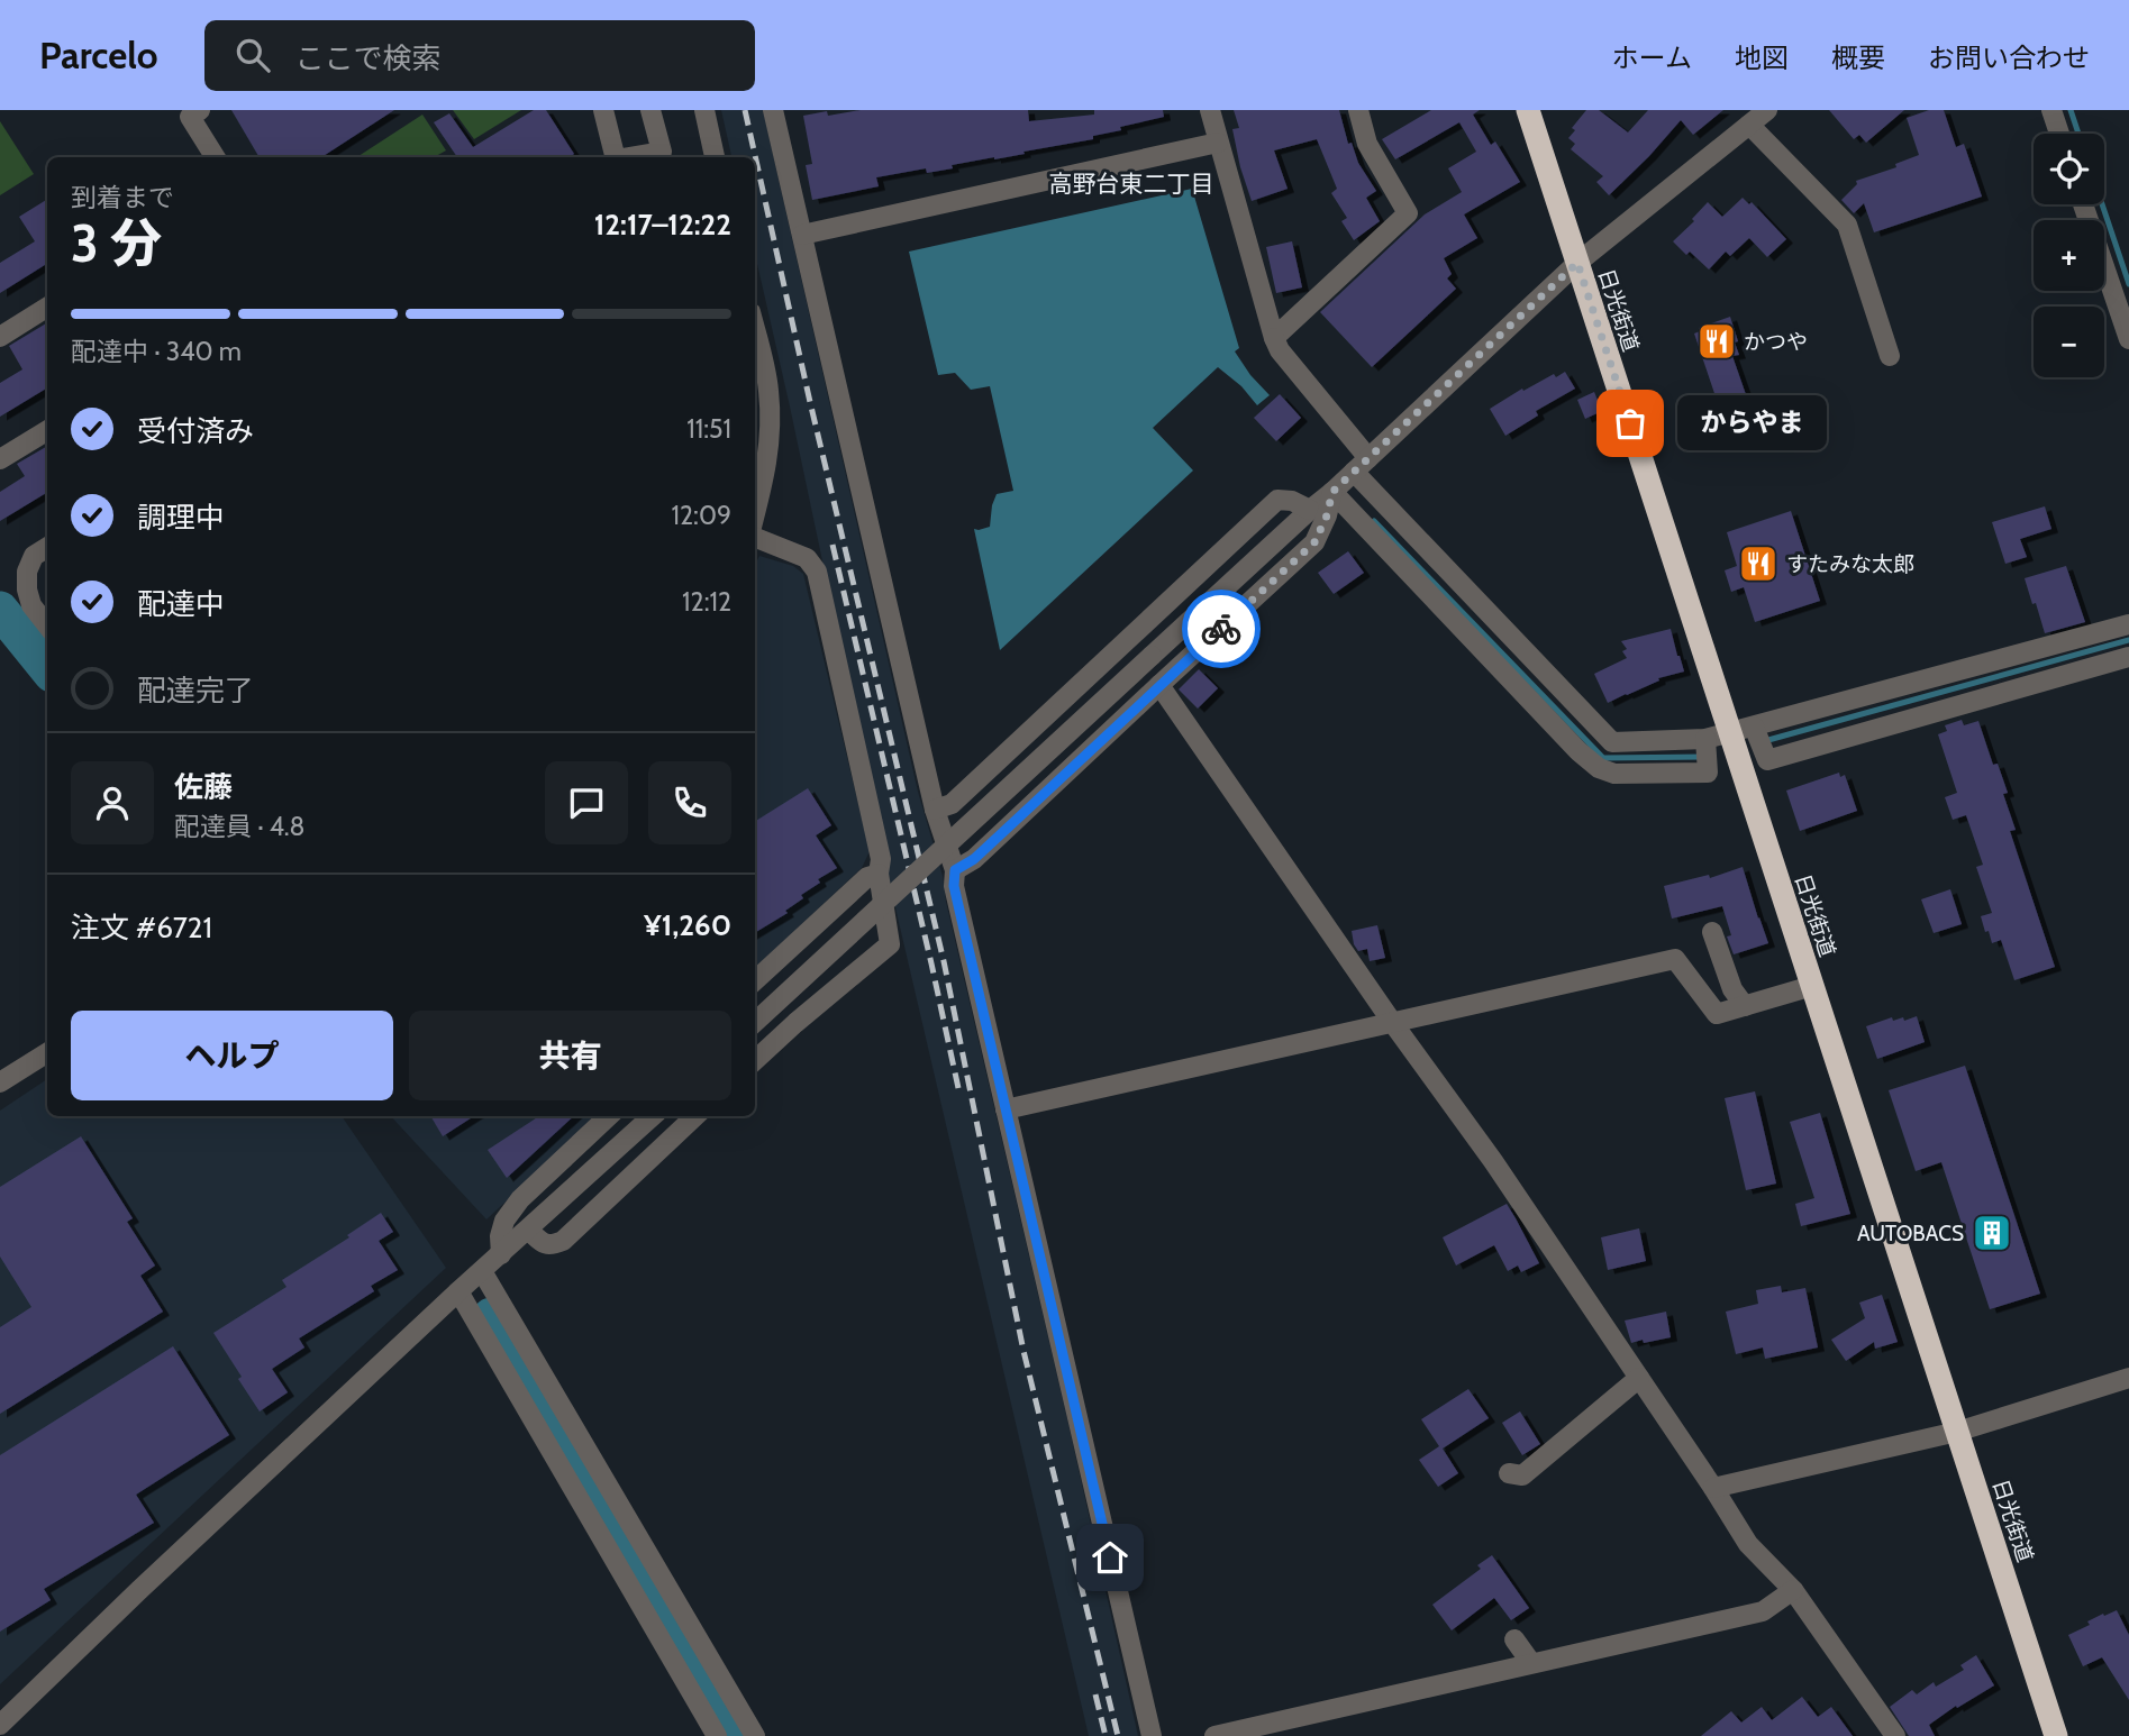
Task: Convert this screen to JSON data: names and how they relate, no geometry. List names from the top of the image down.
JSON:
{
  "streets": {
    "highway": ["日光街道"]
  },
  "districts": ["高野台東二丁目"],
  "places": {
    "restaurant": ["かつや", "すたみな太郎"],
    "other": ["からやま"],
    "building": ["AUTOBACS"]
  },
  "page": {
    "header": "Parcelo",
    "search": "ここで検索",
    "nav": [
      "ホーム",
      "地図",
      "概要",
      "お問い合わせ"
    ],
    "map_buttons": ["+", "−"],
    "heading": ["3 分", "到着まで", "12:17–12:22"],
    "panel": [
      "佐藤",
      "配達員 · 4.8",
      "注文 #6721",
      "¥1,260"
    ],
    "bar": "配達中 · 340 m",
    "list": [
      ["受付済み", "11:51"],
      ["調理中", "12:09"],
      ["配達中", "12:12"],
      "配達完了"
    ],
    "bubble": "からやま",
    "buttons": ["ヘルプ", "共有"]
  }
}
